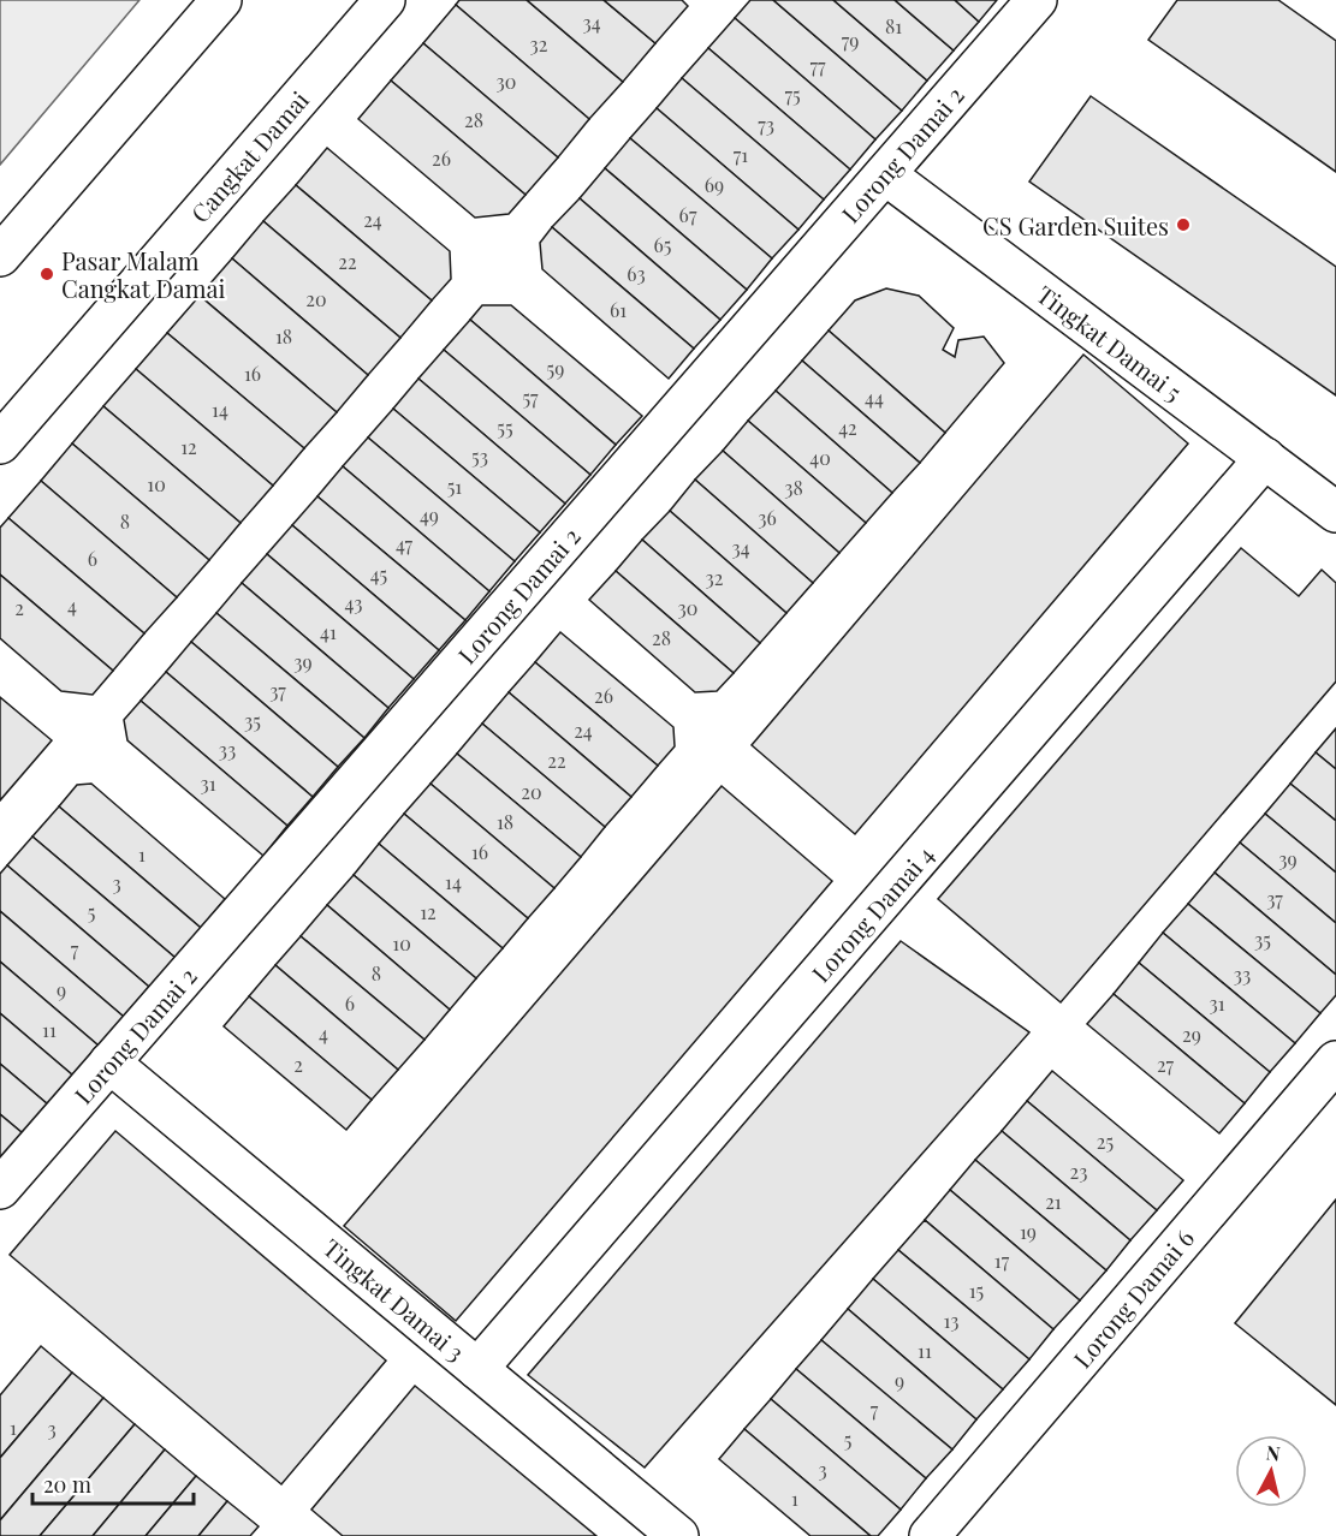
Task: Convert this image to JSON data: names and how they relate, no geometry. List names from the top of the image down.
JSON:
{
  "streets": {
    "street": [
      "Lorong Damai 2",
      "Cangkat Damai",
      "Tingkat Damai 5",
      "Lorong Damai 4",
      "Lorong Damai 6",
      "Tingkat Damai 3"
    ]
  },
  "crossings": [
    ["Lorong Damai 2", "Tingkat Damai 5"],
    ["Lorong Damai 2", "Tingkat Damai 3"],
    ["Tingkat Damai 5", "Lorong Damai 4"],
    ["Lorong Damai 4", "Tingkat Damai 3"]
  ],
  "places": ["CS Garden Suites", "Pasar Malam Cangkat Damai"],
  "house_numbers": [
    "34",
    "81",
    "79",
    "32",
    "77",
    "30",
    "75",
    "28",
    "73",
    "71",
    "26",
    "69",
    "67",
    "24",
    "65",
    "22",
    "63",
    "20",
    "61",
    "18",
    "59",
    "16",
    "57",
    "44",
    "14",
    "55",
    "42",
    "12",
    "53",
    "40",
    "10",
    "51",
    "38",
    "49",
    "36",
    "8",
    "47",
    "34",
    "6",
    "45",
    "32",
    "43",
    "4",
    "2",
    "30",
    "41",
    "28",
    "39",
    "37",
    "26",
    "35",
    "24",
    "33",
    "22",
    "31",
    "20",
    "18",
    "16",
    "1",
    "39",
    "14",
    "3",
    "37",
    "5",
    "12",
    "35",
    "10",
    "7",
    "8",
    "33",
    "9",
    "6",
    "31",
    "11",
    "4",
    "29",
    "2",
    "27",
    "25",
    "23",
    "21",
    "19",
    "17",
    "15",
    "13",
    "11",
    "9",
    "7",
    "1",
    "3",
    "5",
    "3",
    "1"
  ],
  "scale_bar": "20 m",
  "north": "top"
}
